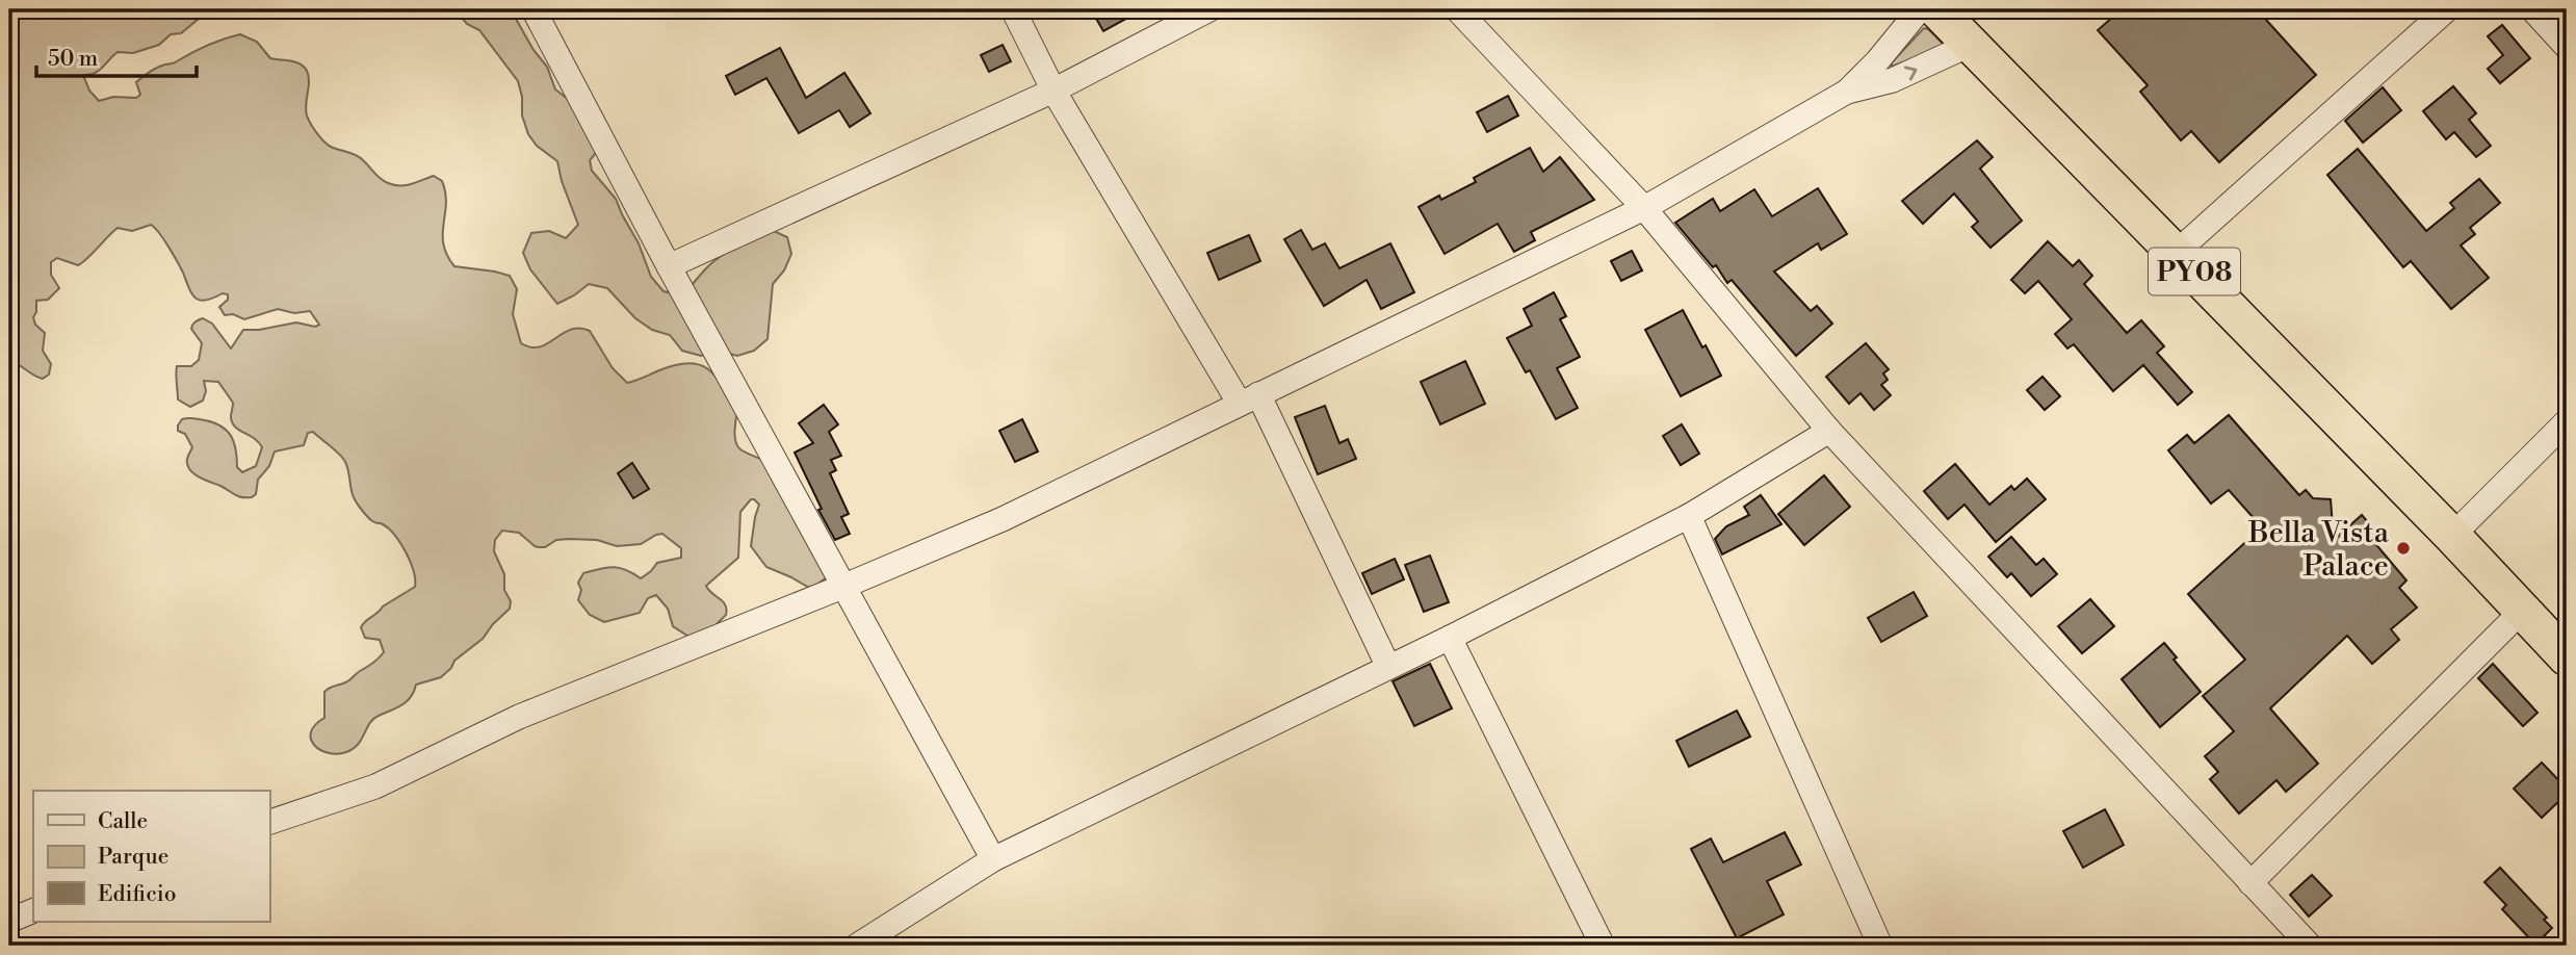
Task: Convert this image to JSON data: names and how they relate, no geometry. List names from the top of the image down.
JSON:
{
  "streets": {
    "highway": ["PY08"]
  },
  "places": ["Bella Vista Palace"],
  "legend": ["Calle", "Parque", "Edificio"],
  "scale_bar": "50 m"
}
